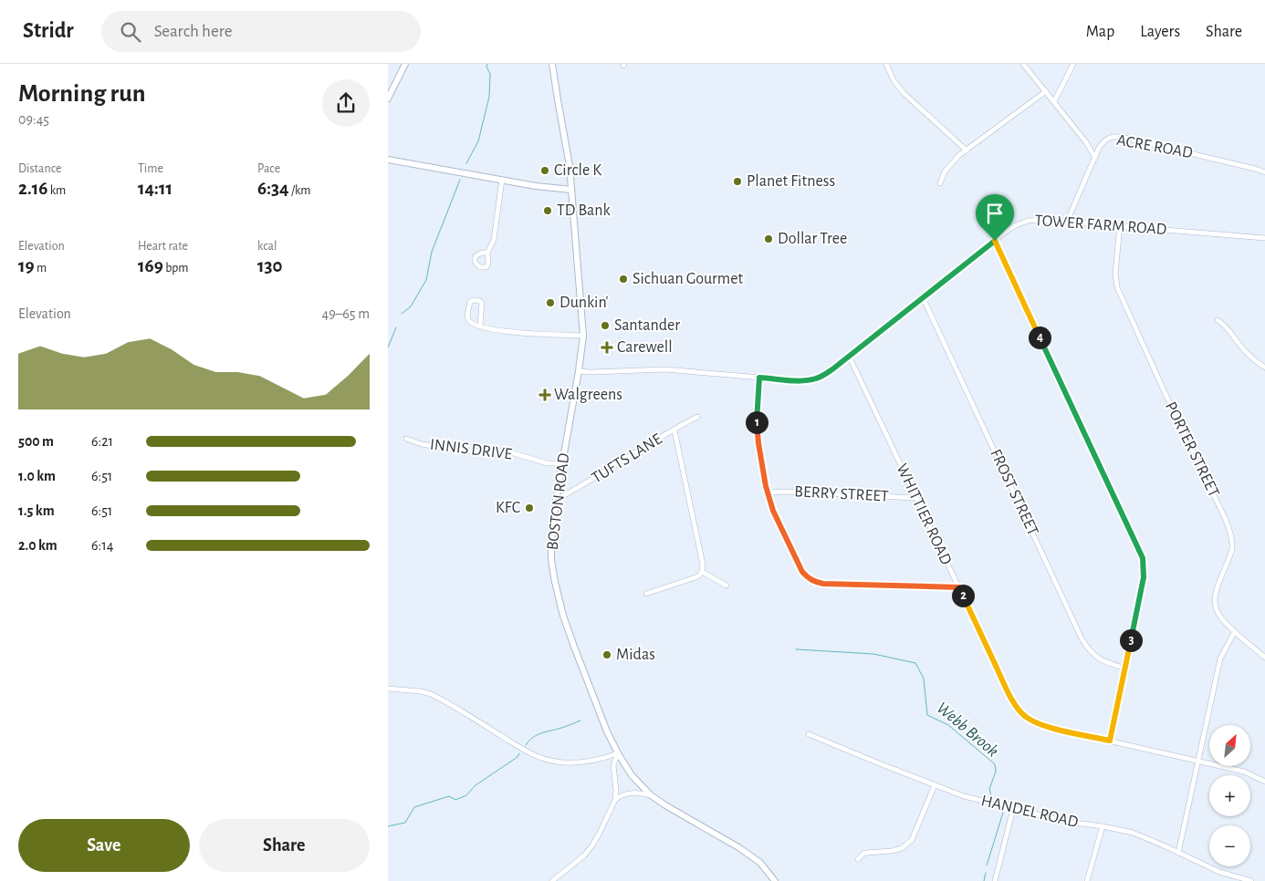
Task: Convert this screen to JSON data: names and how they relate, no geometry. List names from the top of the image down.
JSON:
{
  "streets": {
    "main road": ["BOSTON ROAD"],
    "street": [
      "ACRE ROAD",
      "TOWER FARM ROAD",
      "INNIS DRIVE",
      "PORTER STREET",
      "TUFTS LANE",
      "FROST STREET",
      "BERRY STREET",
      "WHITTIER ROAD",
      "HANDEL ROAD"
    ]
  },
  "crossings": [
    ["ACRE ROAD", "TOWER FARM ROAD"],
    ["TOWER FARM ROAD", "PORTER STREET"],
    ["TOWER FARM ROAD", "FROST STREET"],
    ["TOWER FARM ROAD", "BOSTON ROAD"],
    ["TOWER FARM ROAD", "WHITTIER ROAD"],
    ["INNIS DRIVE", "BOSTON ROAD"],
    ["TUFTS LANE", "BOSTON ROAD"],
    ["BERRY STREET", "WHITTIER ROAD"]
  ],
  "water": ["Webb Brook"],
  "places": {
    "other": [
      "Circle K",
      "Planet Fitness",
      "TD Bank",
      "Dollar Tree",
      "Sichuan Gourmet",
      "Dunkin'",
      "Santander",
      "KFC",
      "Midas"
    ],
    "health": ["Carewell", "Walgreens"]
  },
  "north": "top right",
  "page": {
    "header": "Stridr",
    "search": "Search here",
    "nav": ["Map", "Layers", "Share"],
    "heading": ["Morning run", "09:45"],
    "stats": [
      ["Distance", "2.16 km"],
      ["Time", "14:11"],
      ["Pace", "6:34 /km"],
      ["Elevation", "19 m"],
      ["Heart rate", "169 bpm"],
      ["kcal", "130"]
    ],
    "chart": ["Elevation", "49–65 m"],
    "pins": [
      "4",
      "1",
      "2",
      "3"
    ],
    "list": [
      {
        "name": "500 m",
        "note": "6:21"
      },
      {
        "name": "1.0 km",
        "note": "6:51"
      },
      {
        "name": "1.5 km",
        "note": "6:51"
      },
      {
        "name": "2.0 km",
        "note": "6:14"
      }
    ],
    "map_buttons": ["+", "−"],
    "buttons": ["Save", "Share"]
  }
}
